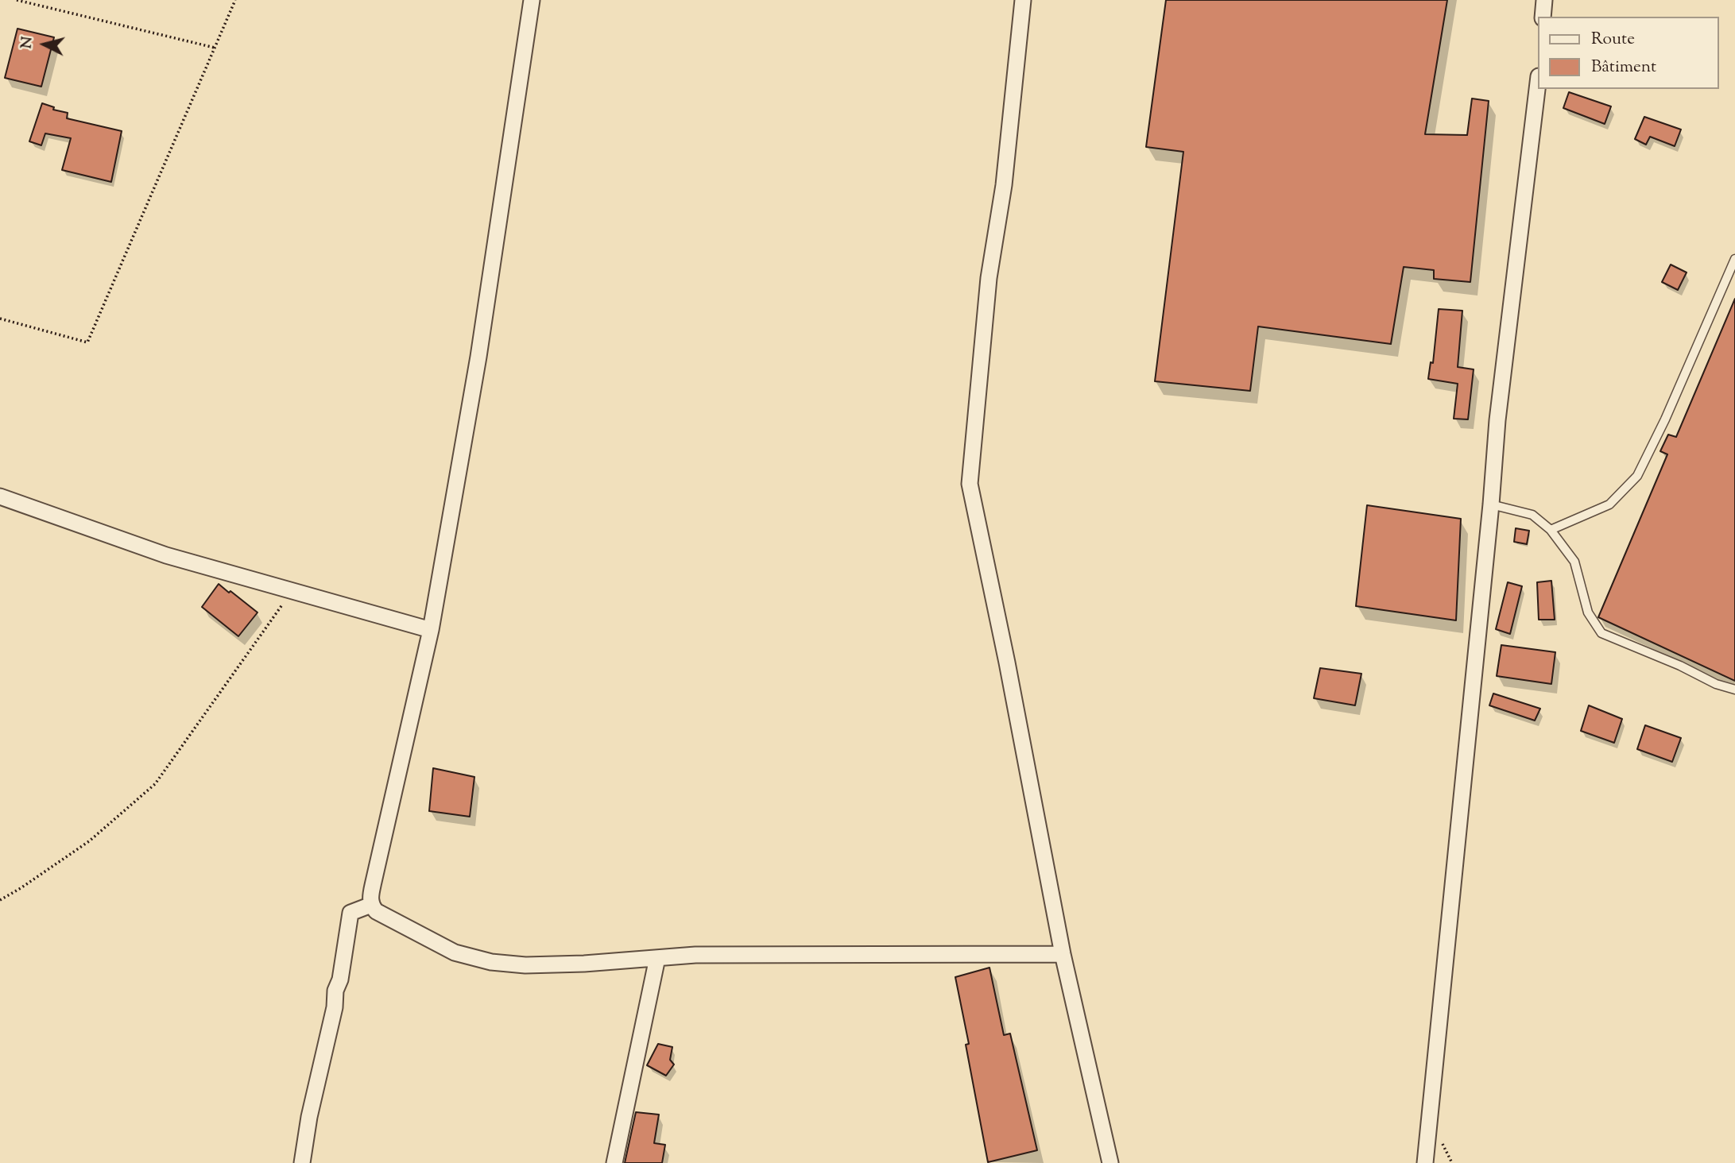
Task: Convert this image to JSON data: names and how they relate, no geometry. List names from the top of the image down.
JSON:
{
  "legend": ["Route", "Bâtiment"],
  "north": "left"
}
